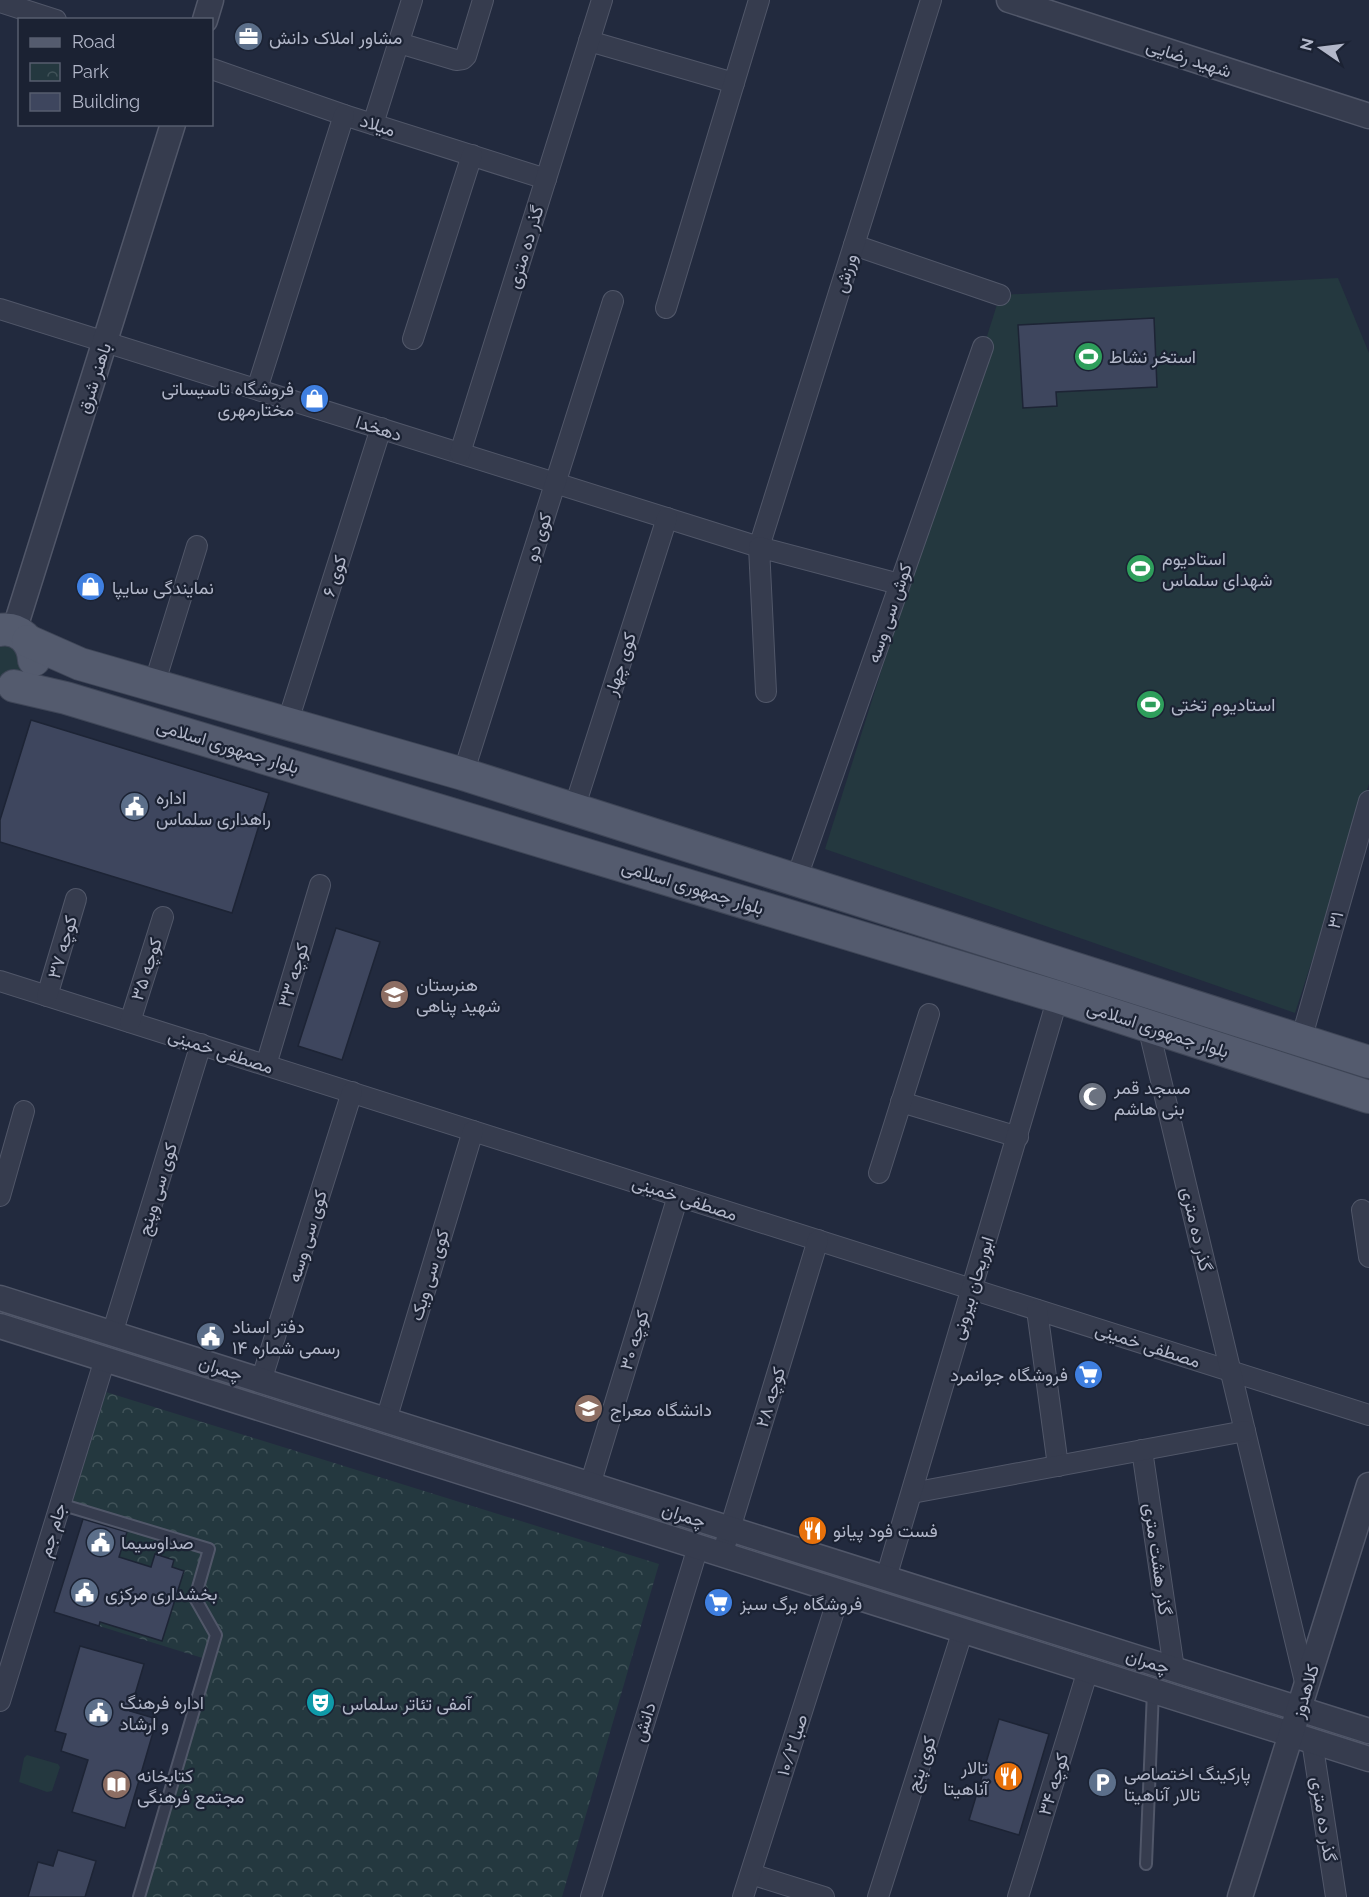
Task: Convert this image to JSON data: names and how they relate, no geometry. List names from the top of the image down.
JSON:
{
  "streets": {
    "main road": ["بلوار جمهوری اسلامی"],
    "street": [
      "شهید رضایی",
      "میلاد",
      "گذر ده متری",
      "ورزش",
      "باهنر شرق",
      "دهخدا",
      "کوی دو",
      "کوی ۶",
      "کوش سی وسه",
      "کوی چهار",
      "۳۱",
      "کوچه ۳۷",
      "کوچه ۳۵",
      "کوچه ۳۳",
      "مصطفی خمینی",
      "کوی سی وپنج",
      "کوی سی وسه",
      "کوی سی ویک",
      "ابوریحان بیرونی",
      "کوچه ۳۰",
      "چمران",
      "کوچه ۲۸",
      "جام جم",
      "گذر هشت متری",
      "کلاهدوز",
      "دانش",
      "صبا ۱۰/۲",
      "کوی پنج",
      "کوچه ۳۴"
    ]
  },
  "crossings": [
    ["میلاد", "گذر ده متری"],
    ["گذر ده متری", "دهخدا"],
    ["گذر ده متری", "بلوار جمهوری اسلامی"],
    ["گذر ده متری", "مصطفی خمینی"],
    ["گذر ده متری", "چمران"],
    ["گذر ده متری", "کلاهدوز"],
    ["ورزش", "دهخدا"],
    ["باهنر شرق", "دهخدا"],
    ["باهنر شرق", "بلوار جمهوری اسلامی"],
    ["دهخدا", "کوی دو"],
    ["دهخدا", "کوی ۶"],
    ["دهخدا", "کوی چهار"],
    ["کوی دو", "بلوار جمهوری اسلامی"],
    ["کوی ۶", "بلوار جمهوری اسلامی"],
    ["کوش سی وسه", "بلوار جمهوری اسلامی"],
    ["کوی چهار", "بلوار جمهوری اسلامی"],
    ["بلوار جمهوری اسلامی", "۳۱"],
    ["بلوار جمهوری اسلامی", "ابوریحان بیرونی"],
    ["کوچه ۳۷", "مصطفی خمینی"],
    ["کوچه ۳۵", "مصطفی خمینی"],
    ["کوچه ۳۳", "مصطفی خمینی"],
    ["مصطفی خمینی", "کوی سی وپنج"],
    ["مصطفی خمینی", "کوی سی وسه"],
    ["مصطفی خمینی", "کوی سی ویک"],
    ["مصطفی خمینی", "ابوریحان بیرونی"],
    ["مصطفی خمینی", "کوچه ۳۰"],
    ["مصطفی خمینی", "کوچه ۲۸"],
    ["کوی سی وپنج", "چمران"],
    ["کوی سی وسه", "چمران"],
    ["کوی سی ویک", "چمران"],
    ["ابوریحان بیرونی", "چمران"],
    ["کوچه ۳۰", "چمران"],
    ["چمران", "کوچه ۲۸"],
    ["چمران", "جام جم"],
    ["چمران", "گذر هشت متری"],
    ["چمران", "کلاهدوز"],
    ["چمران", "دانش"],
    ["چمران", "صبا ۱۰/۲"],
    ["چمران", "کوی پنج"],
    ["چمران", "کوچه ۳۴"]
  ],
  "places": {
    "office": ["مشاور املاک دانش"],
    "sports": ["استخر نشاط", "استادیوم شهدای سلماس", "استادیوم تختی"],
    "shop": ["فروشگاه تاسیساتی مختارمهری", "نمایندگی سایپا"],
    "public building": [
      "اداره راهداری سلماس",
      "دفتر اسناد رسمی شماره ۱۴",
      "صداوسیما",
      "بخشداری مرکزی",
      "اداره فرهنگ و ارشاد"
    ],
    "school or university": ["هنرستان شهید پناهی", "دانشگاه معراج"],
    "mosque": ["مسجد قمر بنی هاشم"],
    "supermarket": ["فروشگاه جوانمرد", "فروشگاه برگ سبز"],
    "restaurant": ["فست فود پیانو", "تالار آناهیتا"],
    "theatre": ["آمفی تئاتر سلماس"],
    "parking": ["پارکینگ اختصاصی تالار آناهیتا"],
    "library": ["کتابخانه مجتمع فرهنگی"]
  },
  "legend": ["Road", "Park", "Building"],
  "north": "left"
}
